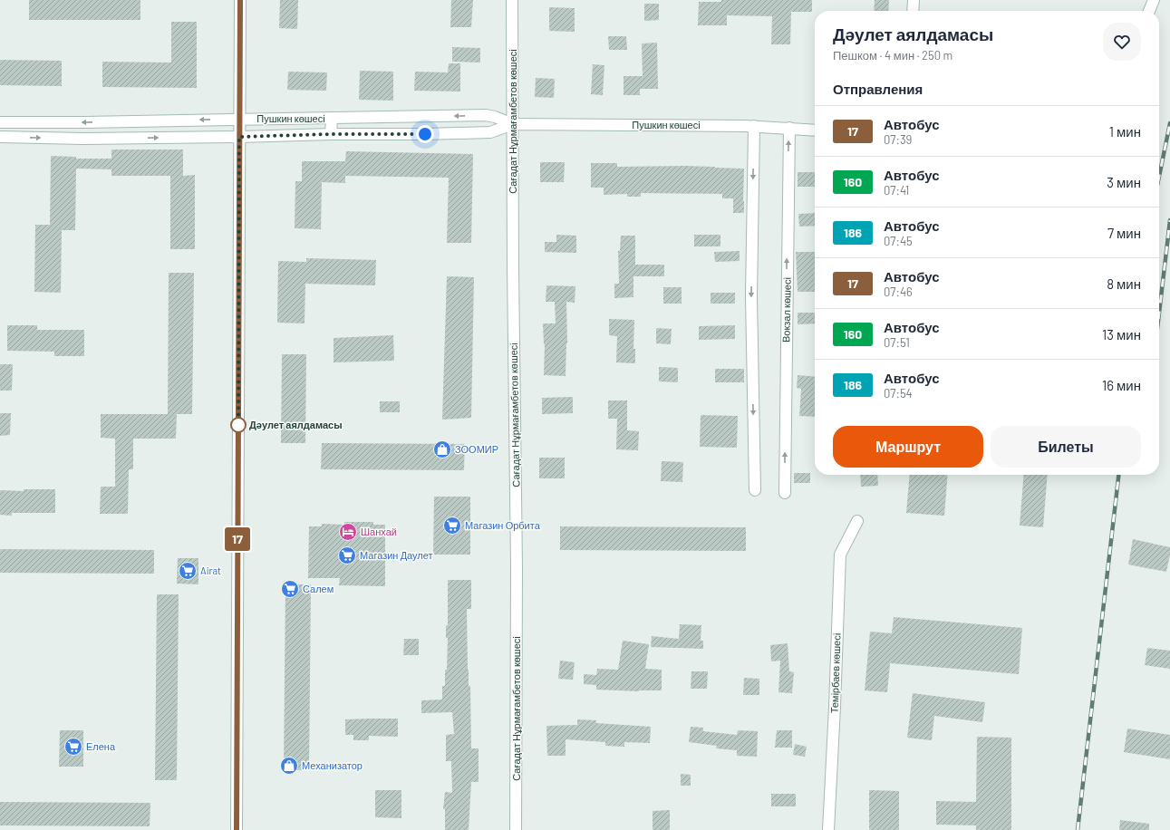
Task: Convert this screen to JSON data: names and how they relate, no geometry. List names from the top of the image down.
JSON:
{
  "streets": {
    "street": [
      "Пушкин көшесі",
      "Сағадат Нұрмағамбетов көшесі",
      "Вокзал көшесі",
      "Темірбаев көшесі"
    ]
  },
  "crossings": [
    ["Пушкин көшесі", "Сағадат Нұрмағамбетов көшесі"],
    ["Пушкин көшесі", "Вокзал көшесі"]
  ],
  "places": {
    "other": ["Дәулет аялдамасы"],
    "shop": ["ЗООМИР", "Механизатор"],
    "supermarket": [
      "Магазин Орбита",
      "Магазин Даулет",
      "Airat",
      "Салем",
      "Елена"
    ],
    "hotel": ["Шанхай"]
  },
  "lines": ["bus line 17"],
  "page": {
    "on_map": "17",
    "heading": [
      ["Дәулет аялдамасы", "Пешком · 4 мин · 250 m"],
      "Отправления"
    ],
    "list": [
      {
        "mark": "17",
        "name": "Автобус",
        "note": "07:39",
        "value": "1 мин"
      },
      {
        "mark": "160",
        "name": "Автобус",
        "note": "07:41",
        "value": "3 мин"
      },
      {
        "mark": "186",
        "name": "Автобус",
        "note": "07:45",
        "value": "7 мин"
      },
      {
        "mark": "17",
        "name": "Автобус",
        "note": "07:46",
        "value": "8 мин"
      },
      {
        "mark": "160",
        "name": "Автобус",
        "note": "07:51",
        "value": "13 мин"
      },
      {
        "mark": "186",
        "name": "Автобус",
        "note": "07:54",
        "value": "16 мин"
      }
    ],
    "buttons": ["Маршрут", "Билеты"]
  }
}
